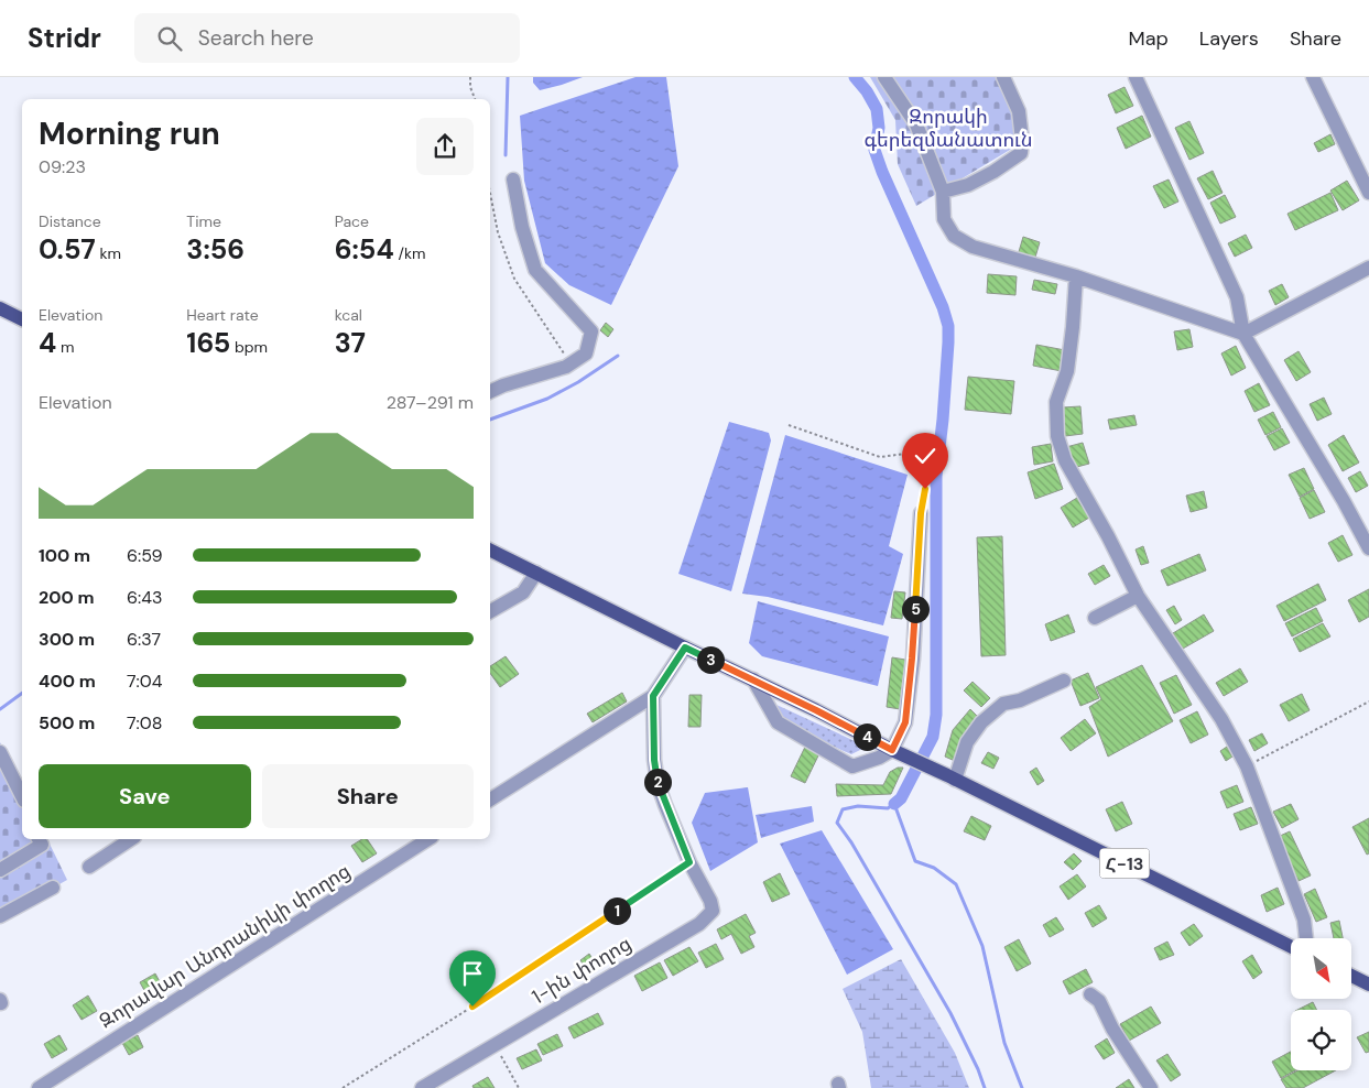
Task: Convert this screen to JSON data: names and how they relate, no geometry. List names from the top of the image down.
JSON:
{
  "streets": {
    "main road": ["Հ-13"],
    "street": ["Զորավար Անդրանիկի փողոց", "1-ին փողոց"]
  },
  "parks": ["Զորակի գերեզմանատուն"],
  "north": "bottom right",
  "page": {
    "header": "Stridr",
    "search": "Search here",
    "nav": ["Map", "Layers", "Share"],
    "heading": ["Morning run", "09:23"],
    "stats": [
      ["Distance", "0.57 km"],
      ["Time", "3:56"],
      ["Pace", "6:54 /km"],
      ["Elevation", "4 m"],
      ["Heart rate", "165 bpm"],
      ["kcal", "37"]
    ],
    "chart": ["Elevation", "287–291 m"],
    "list": [
      {
        "name": "100 m",
        "note": "6:59"
      },
      {
        "name": "200 m",
        "note": "6:43"
      },
      {
        "name": "300 m",
        "note": "6:37"
      },
      {
        "name": "400 m",
        "note": "7:04"
      },
      {
        "name": "500 m",
        "note": "7:08"
      }
    ],
    "pins": [
      "5",
      "3",
      "4",
      "2",
      "1"
    ],
    "buttons": ["Save", "Share"]
  }
}
